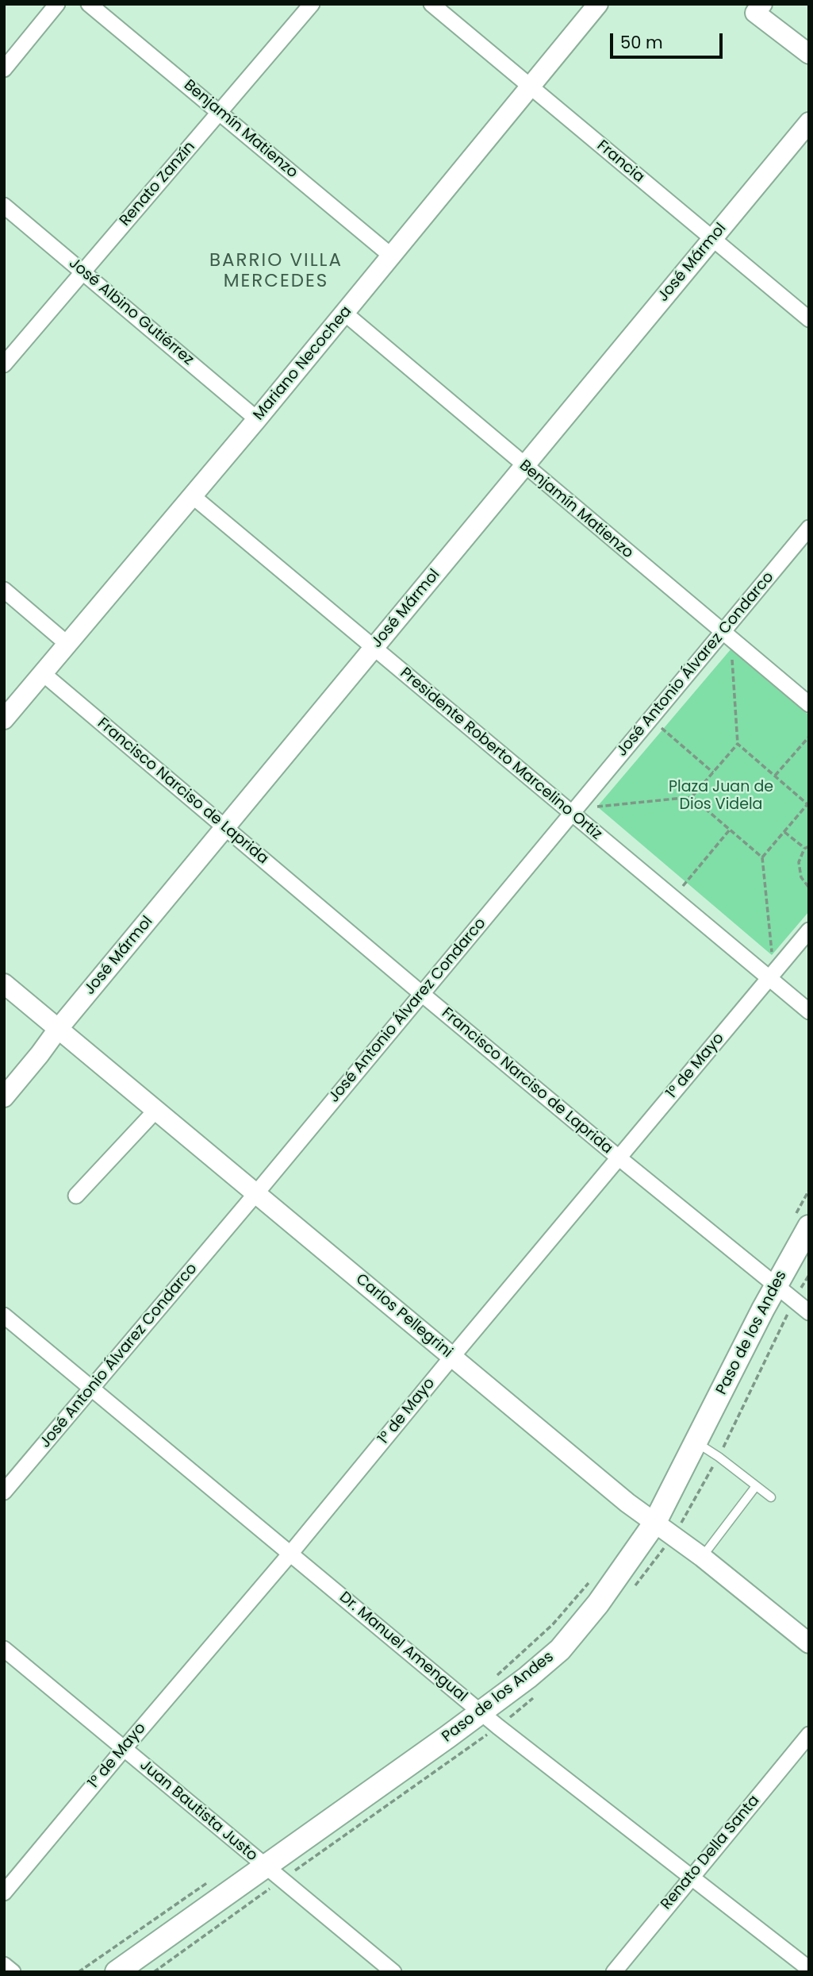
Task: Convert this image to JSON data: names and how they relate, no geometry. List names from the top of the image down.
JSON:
{
  "streets": {
    "main road": ["Paso de los Andes"],
    "street": [
      "Benjamín Matienzo",
      "Francia",
      "Renato Zanzín",
      "José Mármol",
      "José Albino Gutiérrez",
      "Mariano Necochea",
      "José Antonio Álvarez Condarco",
      "Presidente Roberto Marcelino Ortiz",
      "Francisco Narciso de Laprida",
      "1° de Mayo",
      "Carlos Pellegrini",
      "Dr. Manuel Amengual",
      "Juan Bautista Justo",
      "Renato Della Santa"
    ]
  },
  "crossings": [
    ["Benjamín Matienzo", "Renato Zanzín"],
    ["Benjamín Matienzo", "José Mármol"],
    ["Benjamín Matienzo", "Mariano Necochea"],
    ["Benjamín Matienzo", "José Antonio Álvarez Condarco"],
    ["Francia", "José Mármol"],
    ["Francia", "Mariano Necochea"],
    ["Renato Zanzín", "José Albino Gutiérrez"],
    ["José Mármol", "Presidente Roberto Marcelino Ortiz"],
    ["José Mármol", "Francisco Narciso de Laprida"],
    ["José Mármol", "Carlos Pellegrini"],
    ["José Albino Gutiérrez", "Mariano Necochea"],
    ["Mariano Necochea", "Presidente Roberto Marcelino Ortiz"],
    ["Mariano Necochea", "Francisco Narciso de Laprida"],
    ["José Antonio Álvarez Condarco", "Presidente Roberto Marcelino Ortiz"],
    ["José Antonio Álvarez Condarco", "Francisco Narciso de Laprida"],
    ["José Antonio Álvarez Condarco", "Carlos Pellegrini"],
    ["José Antonio Álvarez Condarco", "Dr. Manuel Amengual"],
    ["Presidente Roberto Marcelino Ortiz", "1° de Mayo"],
    ["Francisco Narciso de Laprida", "1° de Mayo"],
    ["Francisco Narciso de Laprida", "Paso de los Andes"],
    ["1° de Mayo", "Carlos Pellegrini"],
    ["1° de Mayo", "Dr. Manuel Amengual"],
    ["1° de Mayo", "Juan Bautista Justo"],
    ["Carlos Pellegrini", "Paso de los Andes"],
    ["Paso de los Andes", "Dr. Manuel Amengual"],
    ["Paso de los Andes", "Juan Bautista Justo"],
    ["Dr. Manuel Amengual", "Renato Della Santa"]
  ],
  "districts": ["BARRIO VILLA MERCEDES"],
  "parks": ["Plaza Juan de Dios Videla"],
  "scale_bar": "50 m"
}
